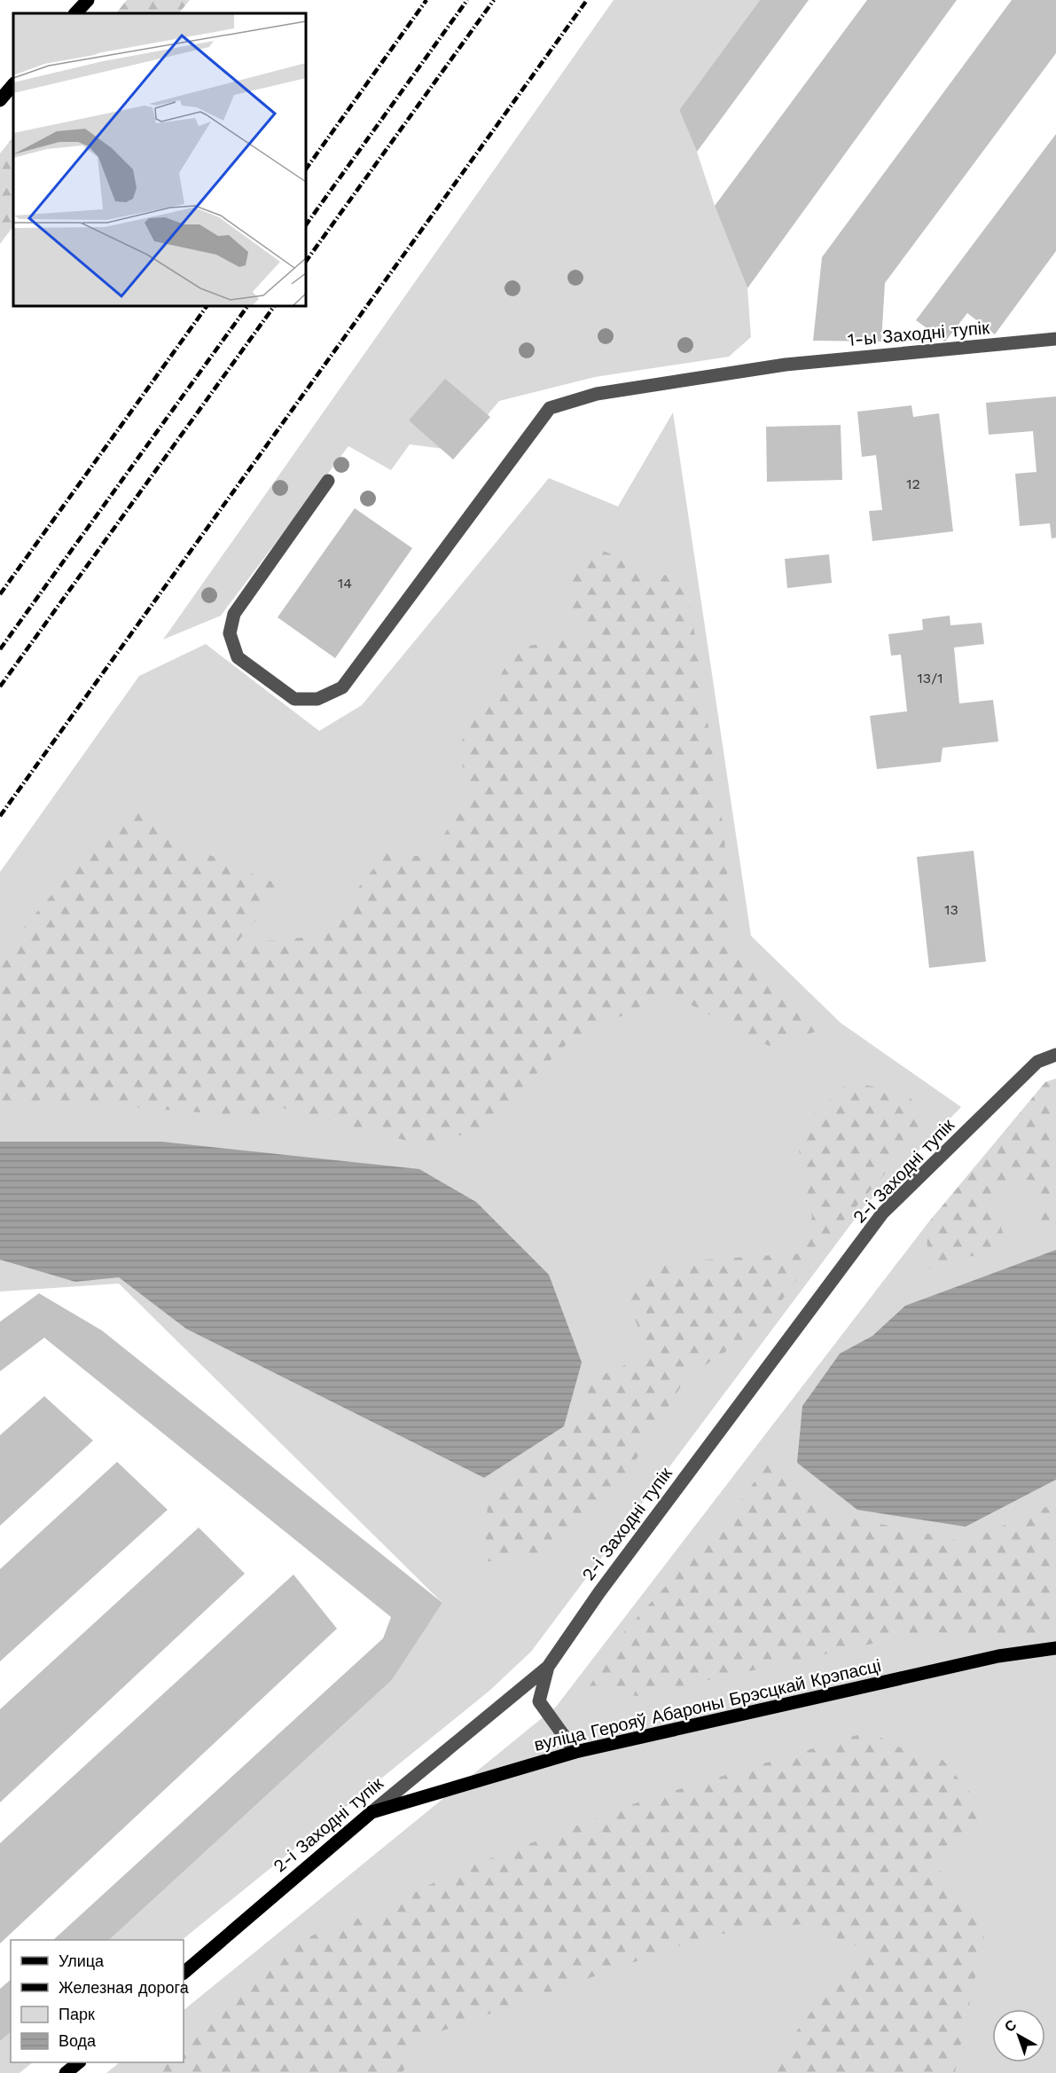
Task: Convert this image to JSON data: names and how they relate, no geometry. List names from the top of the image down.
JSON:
{
  "streets": {
    "main road": ["2-і Заходні тупік", "вуліца Герояў Абароны Брэсцкай Крэпасці"],
    "street": ["1-ы Заходні тупік"]
  },
  "crossings": [
    ["2-і Заходні тупік", "вуліца Герояў Абароны Брэсцкай Крэпасці"]
  ],
  "house_numbers": [
    "12",
    "14",
    "13/1",
    "13"
  ],
  "legend": [
    "Улица",
    "Железная дорога",
    "Парк",
    "Вода"
  ],
  "north": "top left"
}
